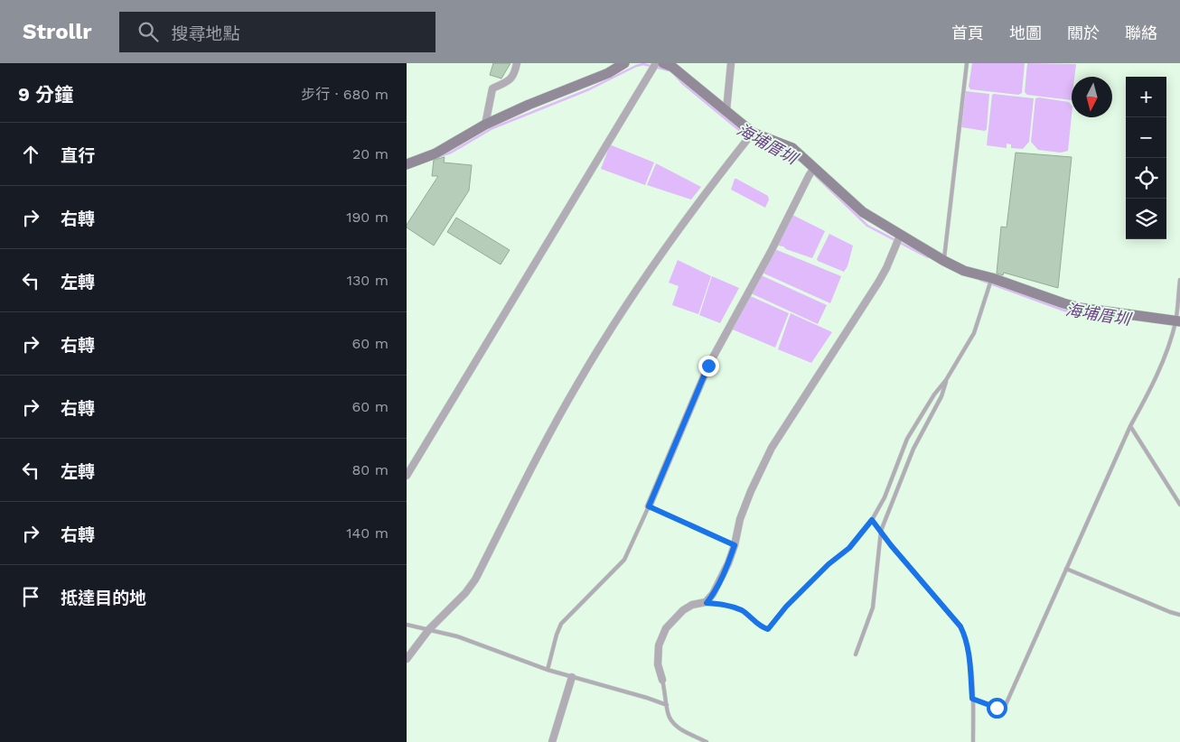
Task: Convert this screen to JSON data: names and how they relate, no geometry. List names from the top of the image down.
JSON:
{
  "water": ["海埔厝圳"],
  "north": "bottom",
  "page": {
    "header": "Strollr",
    "search": "搜尋地點",
    "nav": [
      "首頁",
      "地圖",
      "關於",
      "聯絡"
    ],
    "heading": ["9 分鐘", "步行 · 680 m"],
    "map_buttons": ["+", "−"],
    "list": [
      ["直行", "20 m"],
      ["右轉", "190 m"],
      ["左轉", "130 m"],
      ["右轉", "60 m"],
      ["右轉", "60 m"],
      ["左轉", "80 m"],
      ["右轉", "140 m"],
      "抵達目的地"
    ]
  }
}
